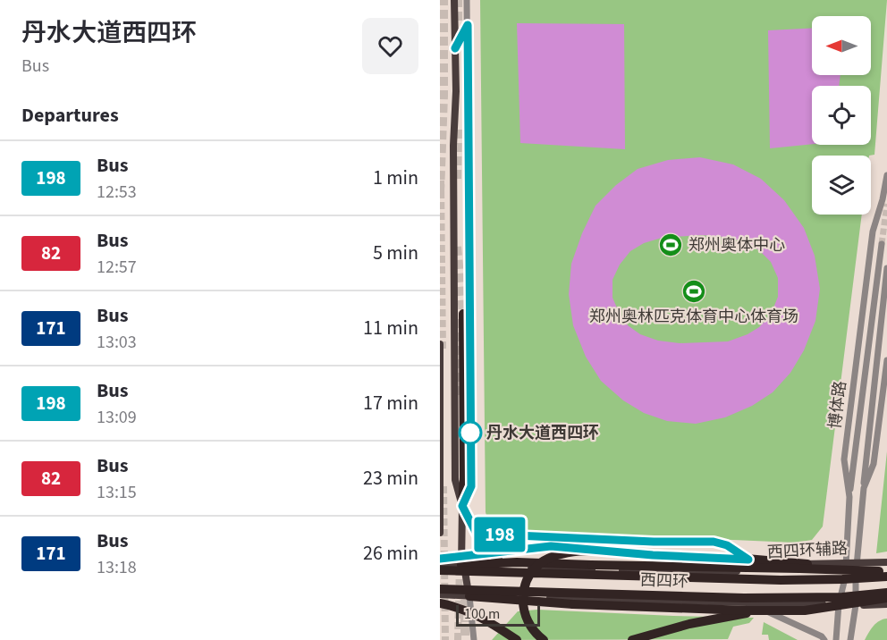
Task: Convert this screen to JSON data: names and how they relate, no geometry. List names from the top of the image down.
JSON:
{
  "streets": {
    "highway": ["西四环"],
    "main road": ["西四环辅路"],
    "street": ["博体路"]
  },
  "crossings": [
    ["博体路", "西四环辅路"],
    ["博体路", "西四环"],
    ["西四环辅路", "西四环"]
  ],
  "places": {
    "sports": ["郑州奥体中心", "郑州奥林匹克体育中心体育场"],
    "other": ["丹水大道西四环"]
  },
  "lines": ["bus line 198"],
  "scale_bar": "100 m",
  "north": "left",
  "page": {
    "heading": [
      ["丹水大道西四环", "Bus"],
      "Departures"
    ],
    "on_map": "198",
    "list": [
      {
        "mark": "198",
        "name": "Bus",
        "note": "12:53",
        "value": "1 min"
      },
      {
        "mark": "82",
        "name": "Bus",
        "note": "12:57",
        "value": "5 min"
      },
      {
        "mark": "171",
        "name": "Bus",
        "note": "13:03",
        "value": "11 min"
      },
      {
        "mark": "198",
        "name": "Bus",
        "note": "13:09",
        "value": "17 min"
      },
      {
        "mark": "82",
        "name": "Bus",
        "note": "13:15",
        "value": "23 min"
      },
      {
        "mark": "171",
        "name": "Bus",
        "note": "13:18",
        "value": "26 min"
      }
    ],
    "scale": "100 m"
  }
}
